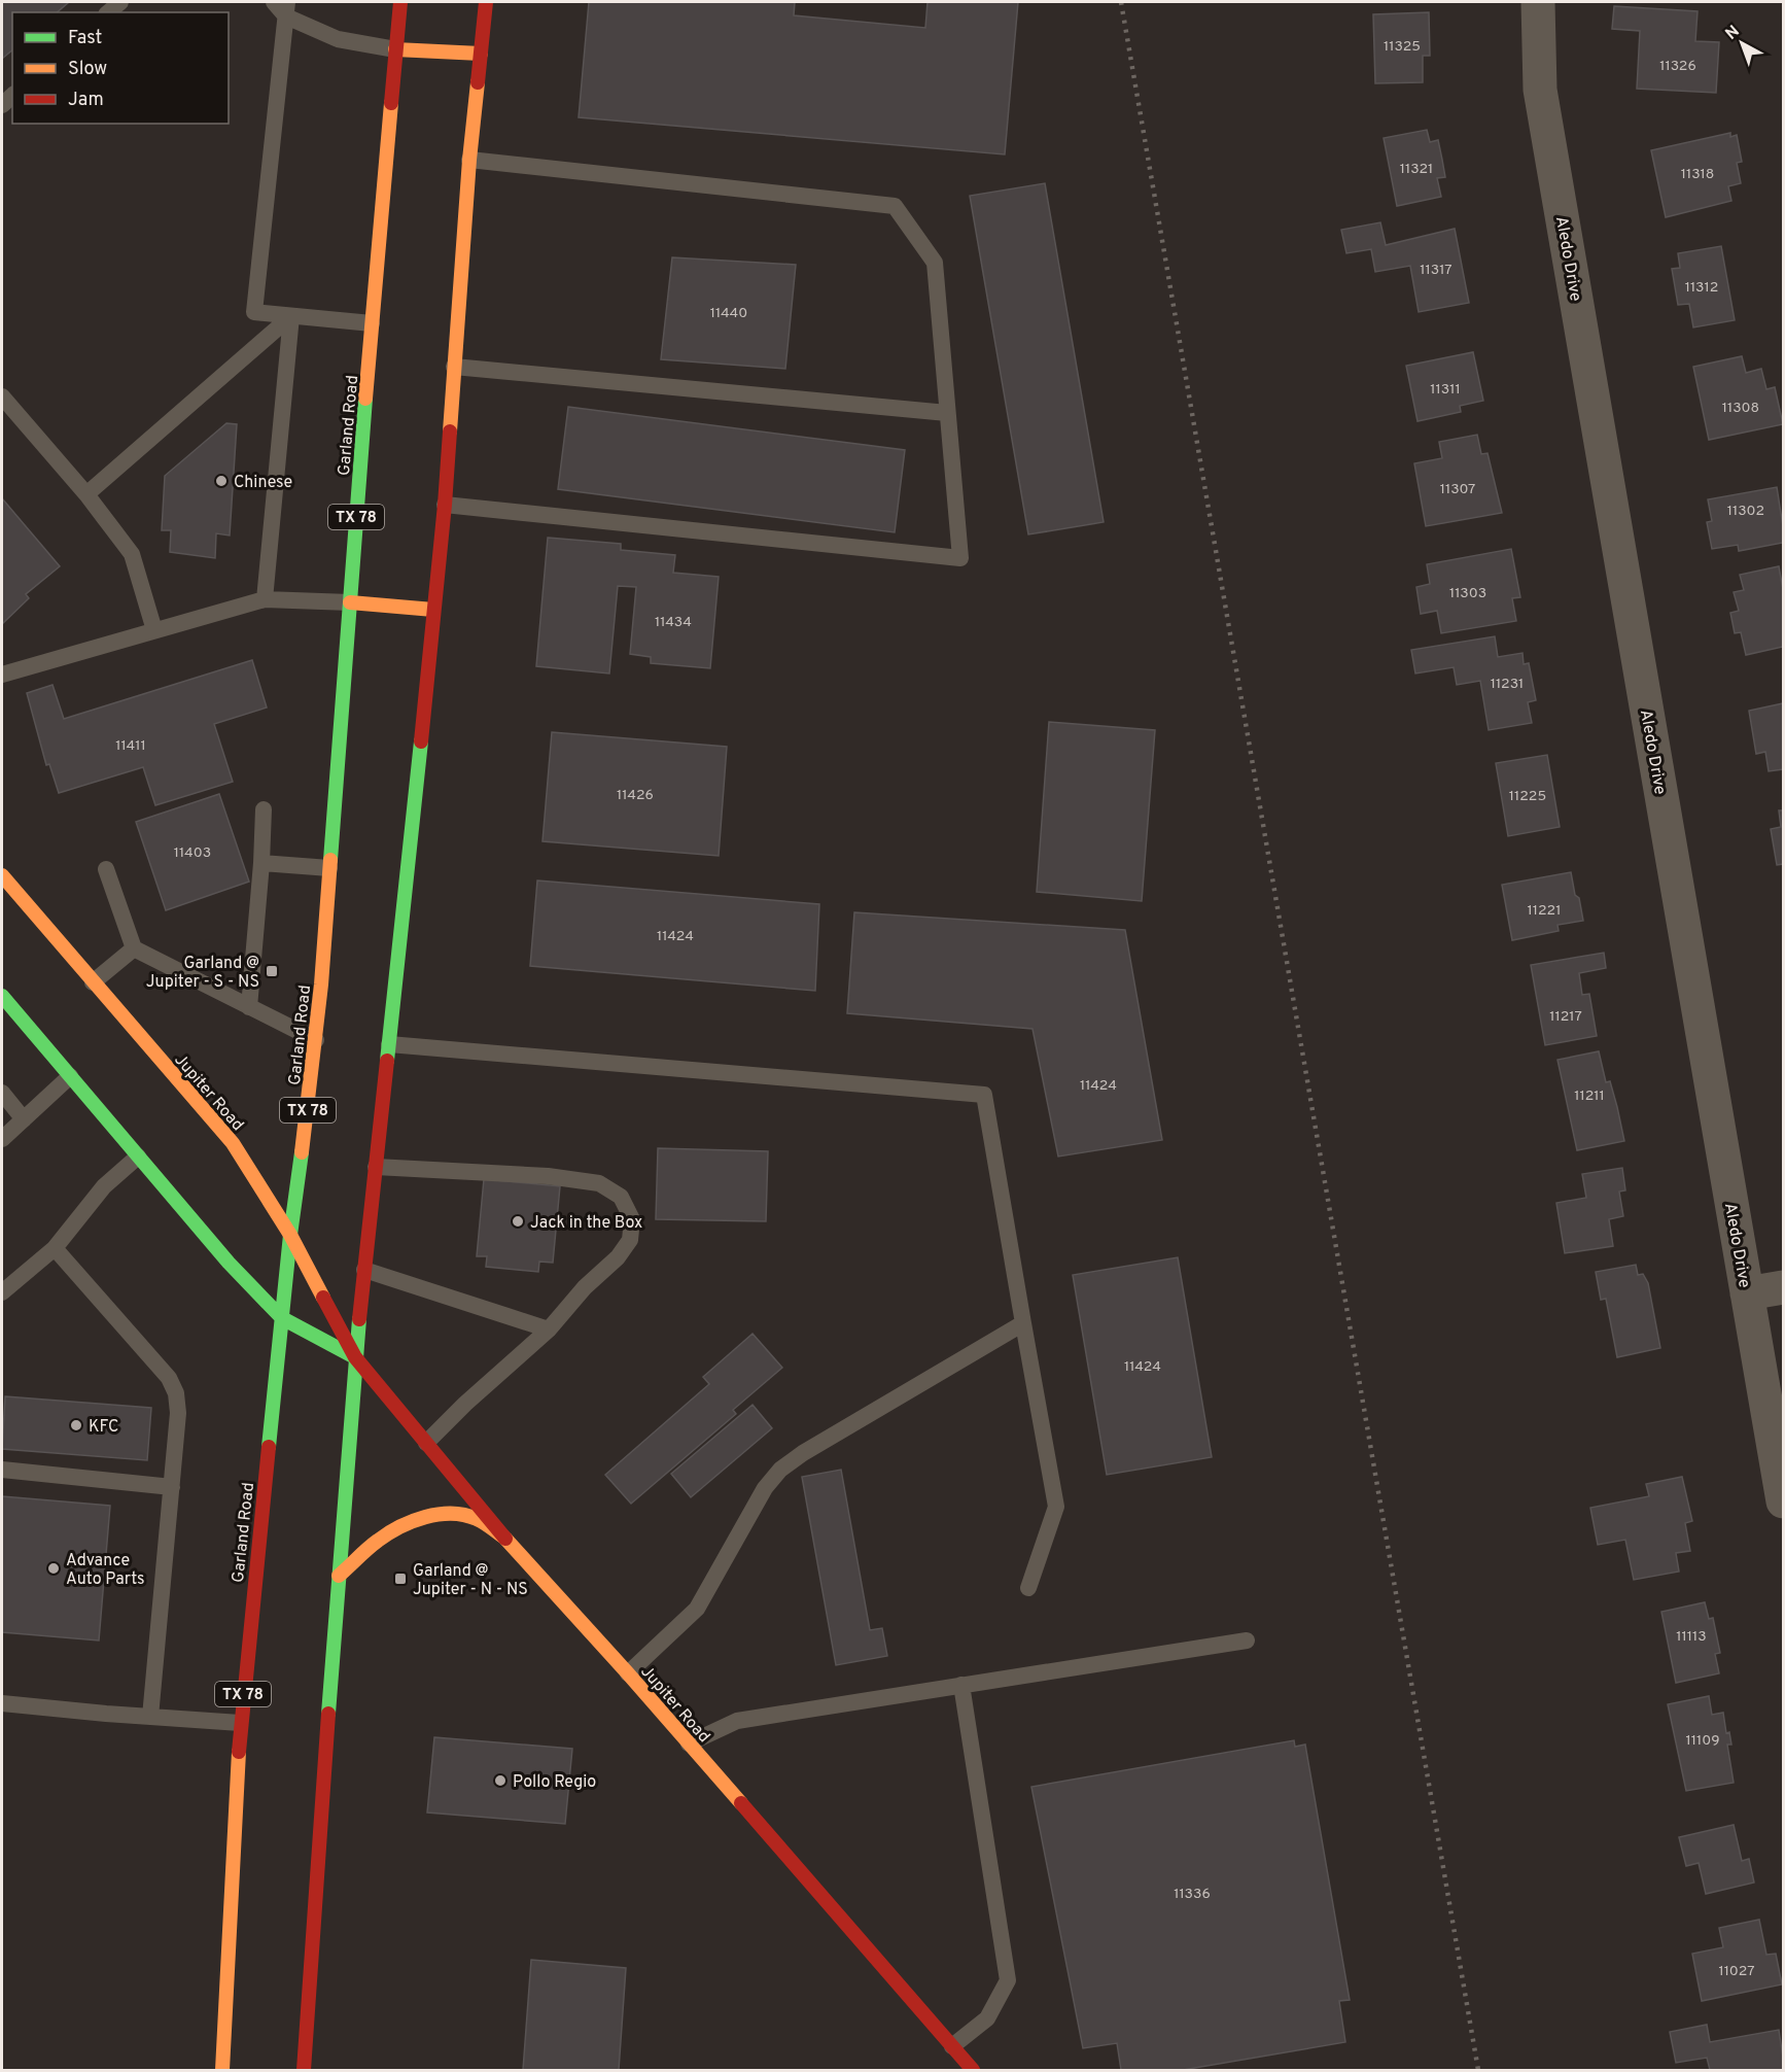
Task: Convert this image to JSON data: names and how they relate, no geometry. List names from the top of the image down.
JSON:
{
  "streets": {
    "main road": ["Garland Road", "TX 78", "Jupiter Road"],
    "street": ["Aledo Drive"]
  },
  "crossings": [
    ["Garland Road", "Jupiter Road"]
  ],
  "places": {
    "other": [
      "Chinese",
      "Jack in the Box",
      "KFC",
      "Advance Auto Parts",
      "Pollo Regio"
    ],
    "transit": ["Garland @ Jupiter - S - NS", "Garland @ Jupiter - N - NS"]
  },
  "house_numbers": [
    "11325",
    "11326",
    "11321",
    "11318",
    "11317",
    "11312",
    "11440",
    "11311",
    "11308",
    "11307",
    "11302",
    "11303",
    "11434",
    "11231",
    "11411",
    "11426",
    "11225",
    "11403",
    "11221",
    "11424",
    "11217",
    "11424",
    "11211",
    "11424",
    "11113",
    "11109",
    "11336",
    "11027"
  ],
  "legend": ["Fast", "Slow", "Jam"],
  "north": "top left"
}
